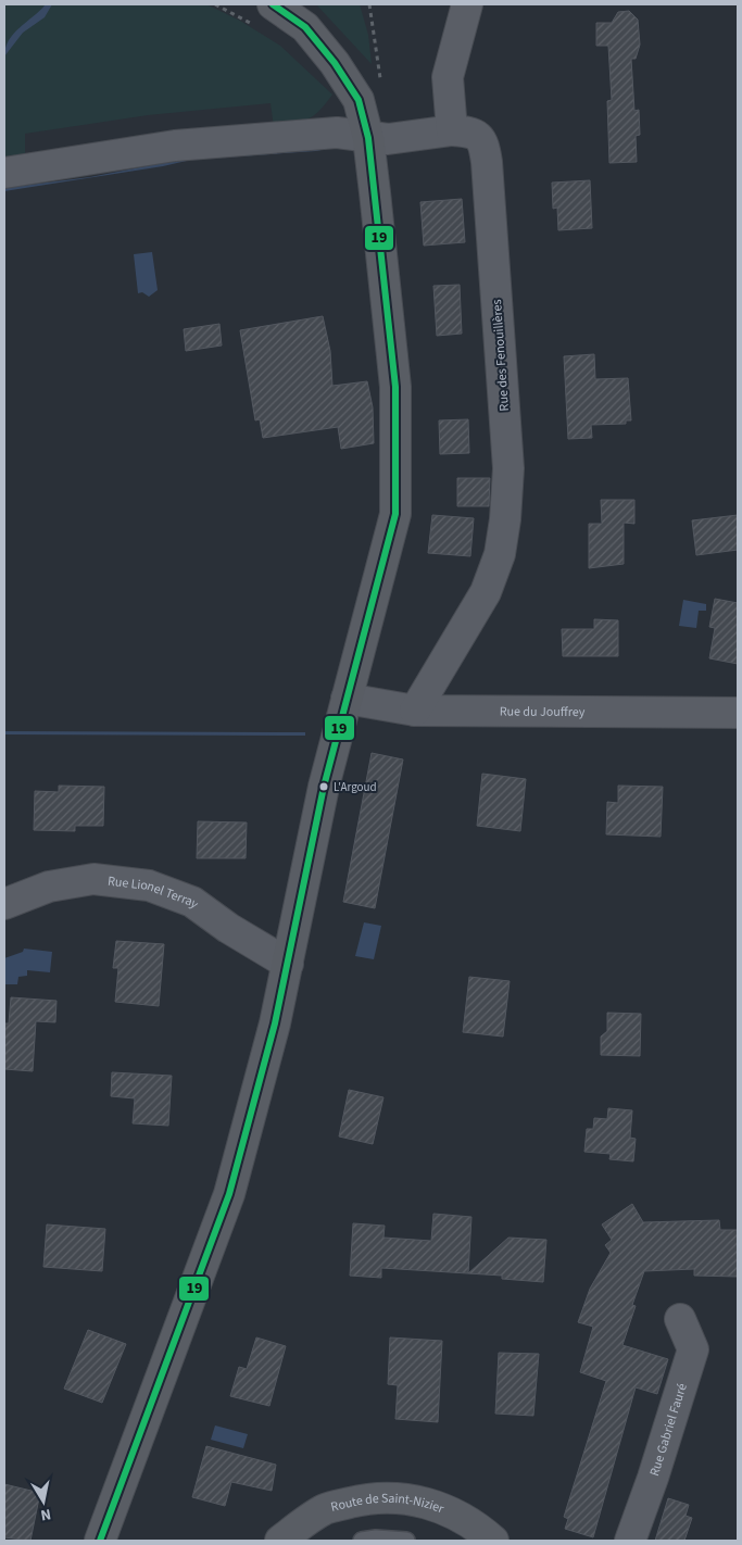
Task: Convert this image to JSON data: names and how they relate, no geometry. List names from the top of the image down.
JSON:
{
  "streets": {
    "main road": ["Route de Saint-Nizier"],
    "street": [
      "Rue des Fenouillères",
      "Rue du Jouffrey",
      "Rue Lionel Terray",
      "Rue Gabriel Fauré"
    ]
  },
  "crossings": [
    ["Rue des Fenouillères", "Rue du Jouffrey"]
  ],
  "places": ["L'Argoud"],
  "lines": ["transit line 19"],
  "north": "bottom"
}
